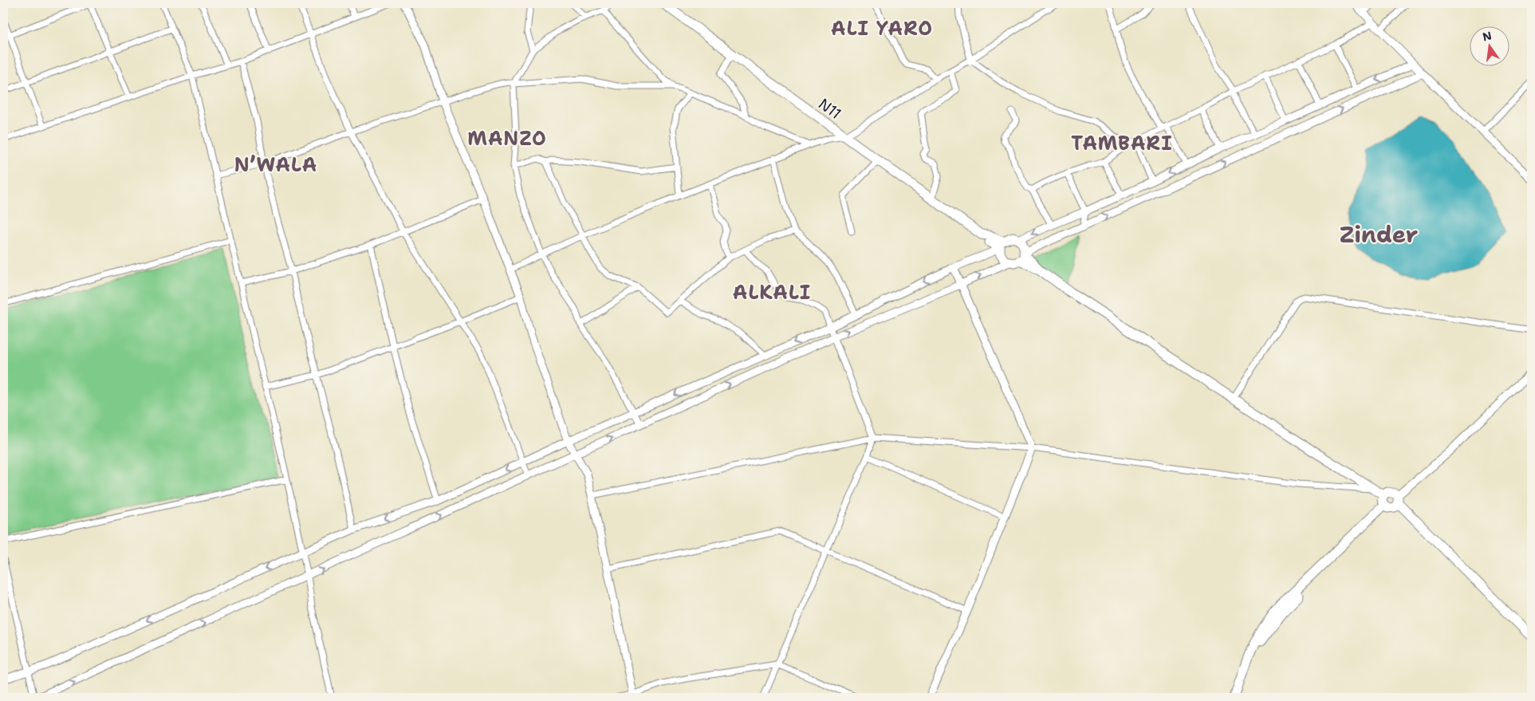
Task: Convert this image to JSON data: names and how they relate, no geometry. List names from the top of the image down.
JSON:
{
  "streets": {
    "main road": ["N11"]
  },
  "districts": [
    "ALI YARO",
    "MANZO",
    "TAMBARI",
    "N’WALA",
    "Zinder",
    "ALKALI"
  ],
  "north": "top"
}
